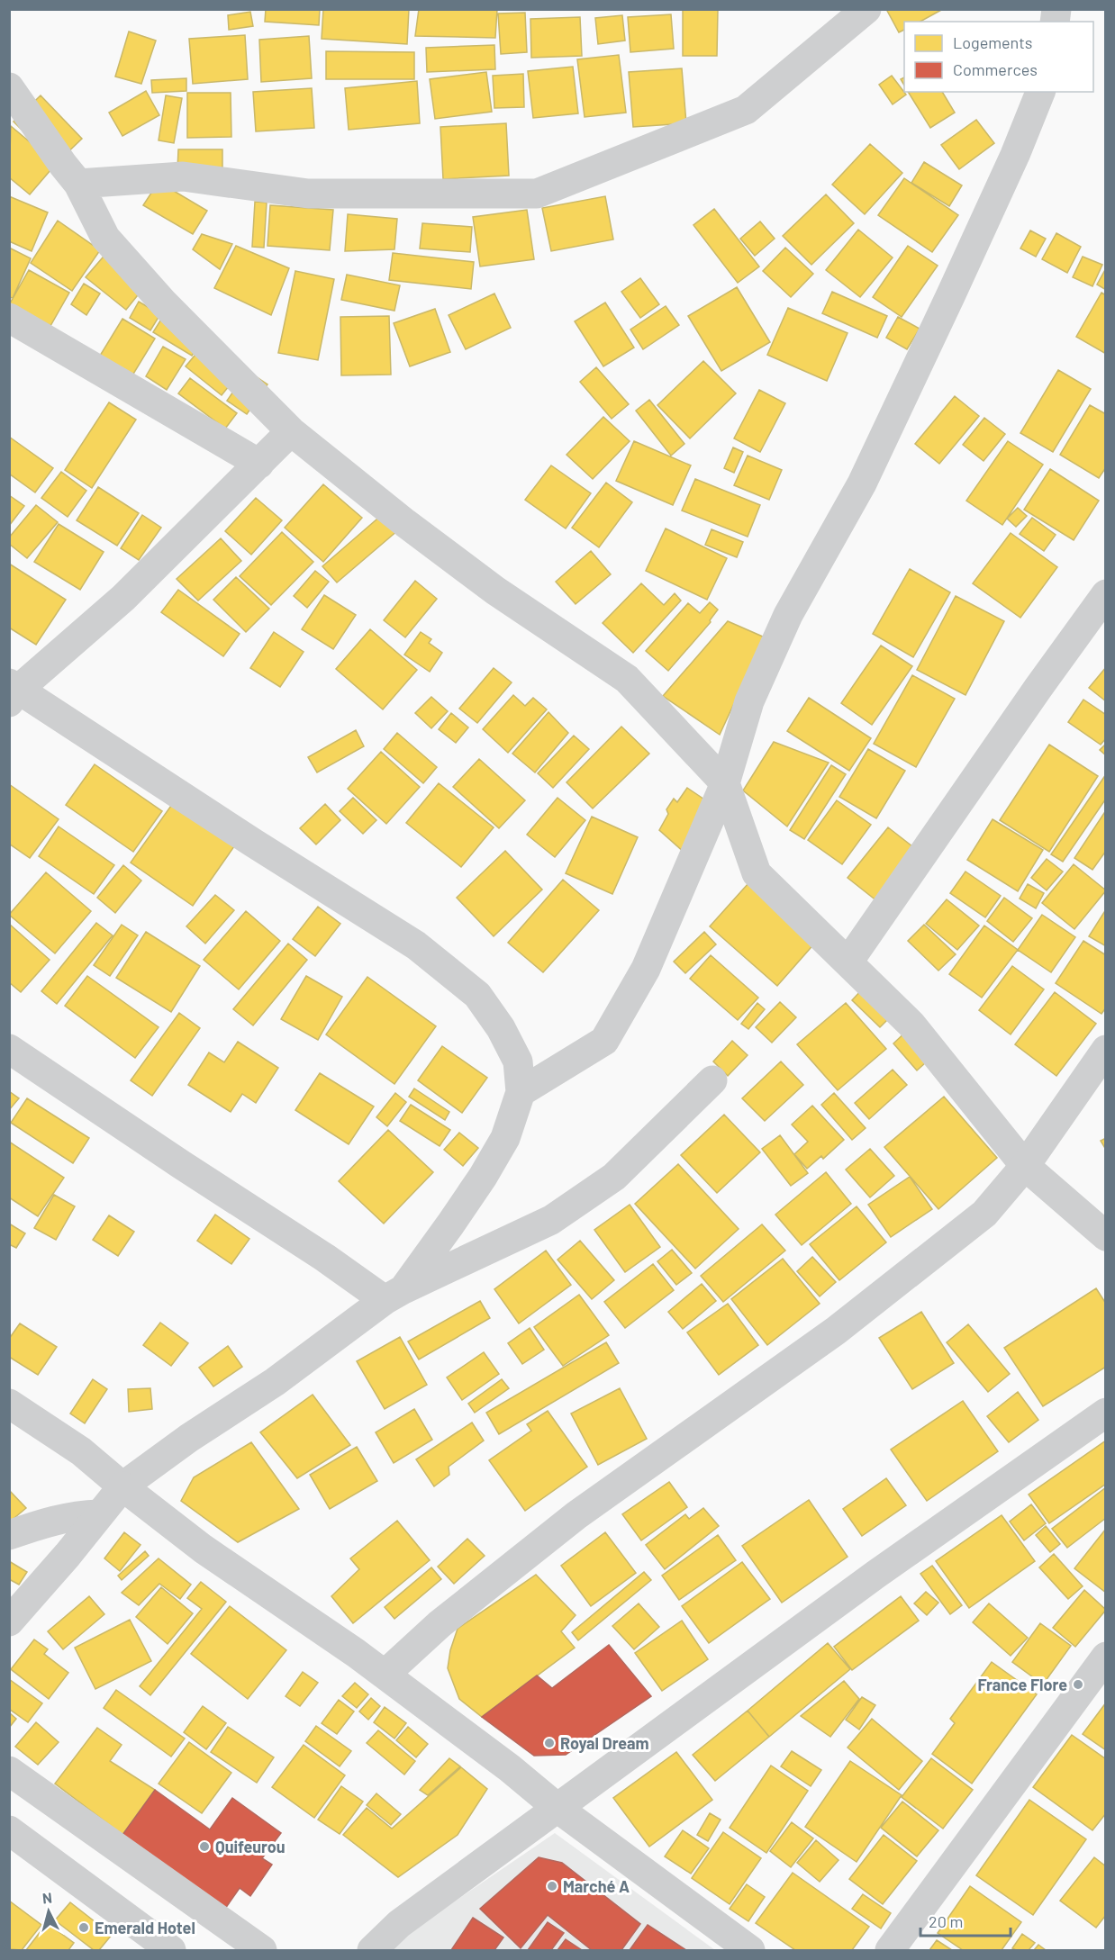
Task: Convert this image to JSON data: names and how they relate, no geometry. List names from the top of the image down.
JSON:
{
  "places": [
    "France Flore",
    "Royal Dream",
    "Quifeurou",
    "Marché A",
    "Emerald Hotel"
  ],
  "legend": ["Logements", "Commerces"],
  "scale_bar": "20 m",
  "north": "top"
}
